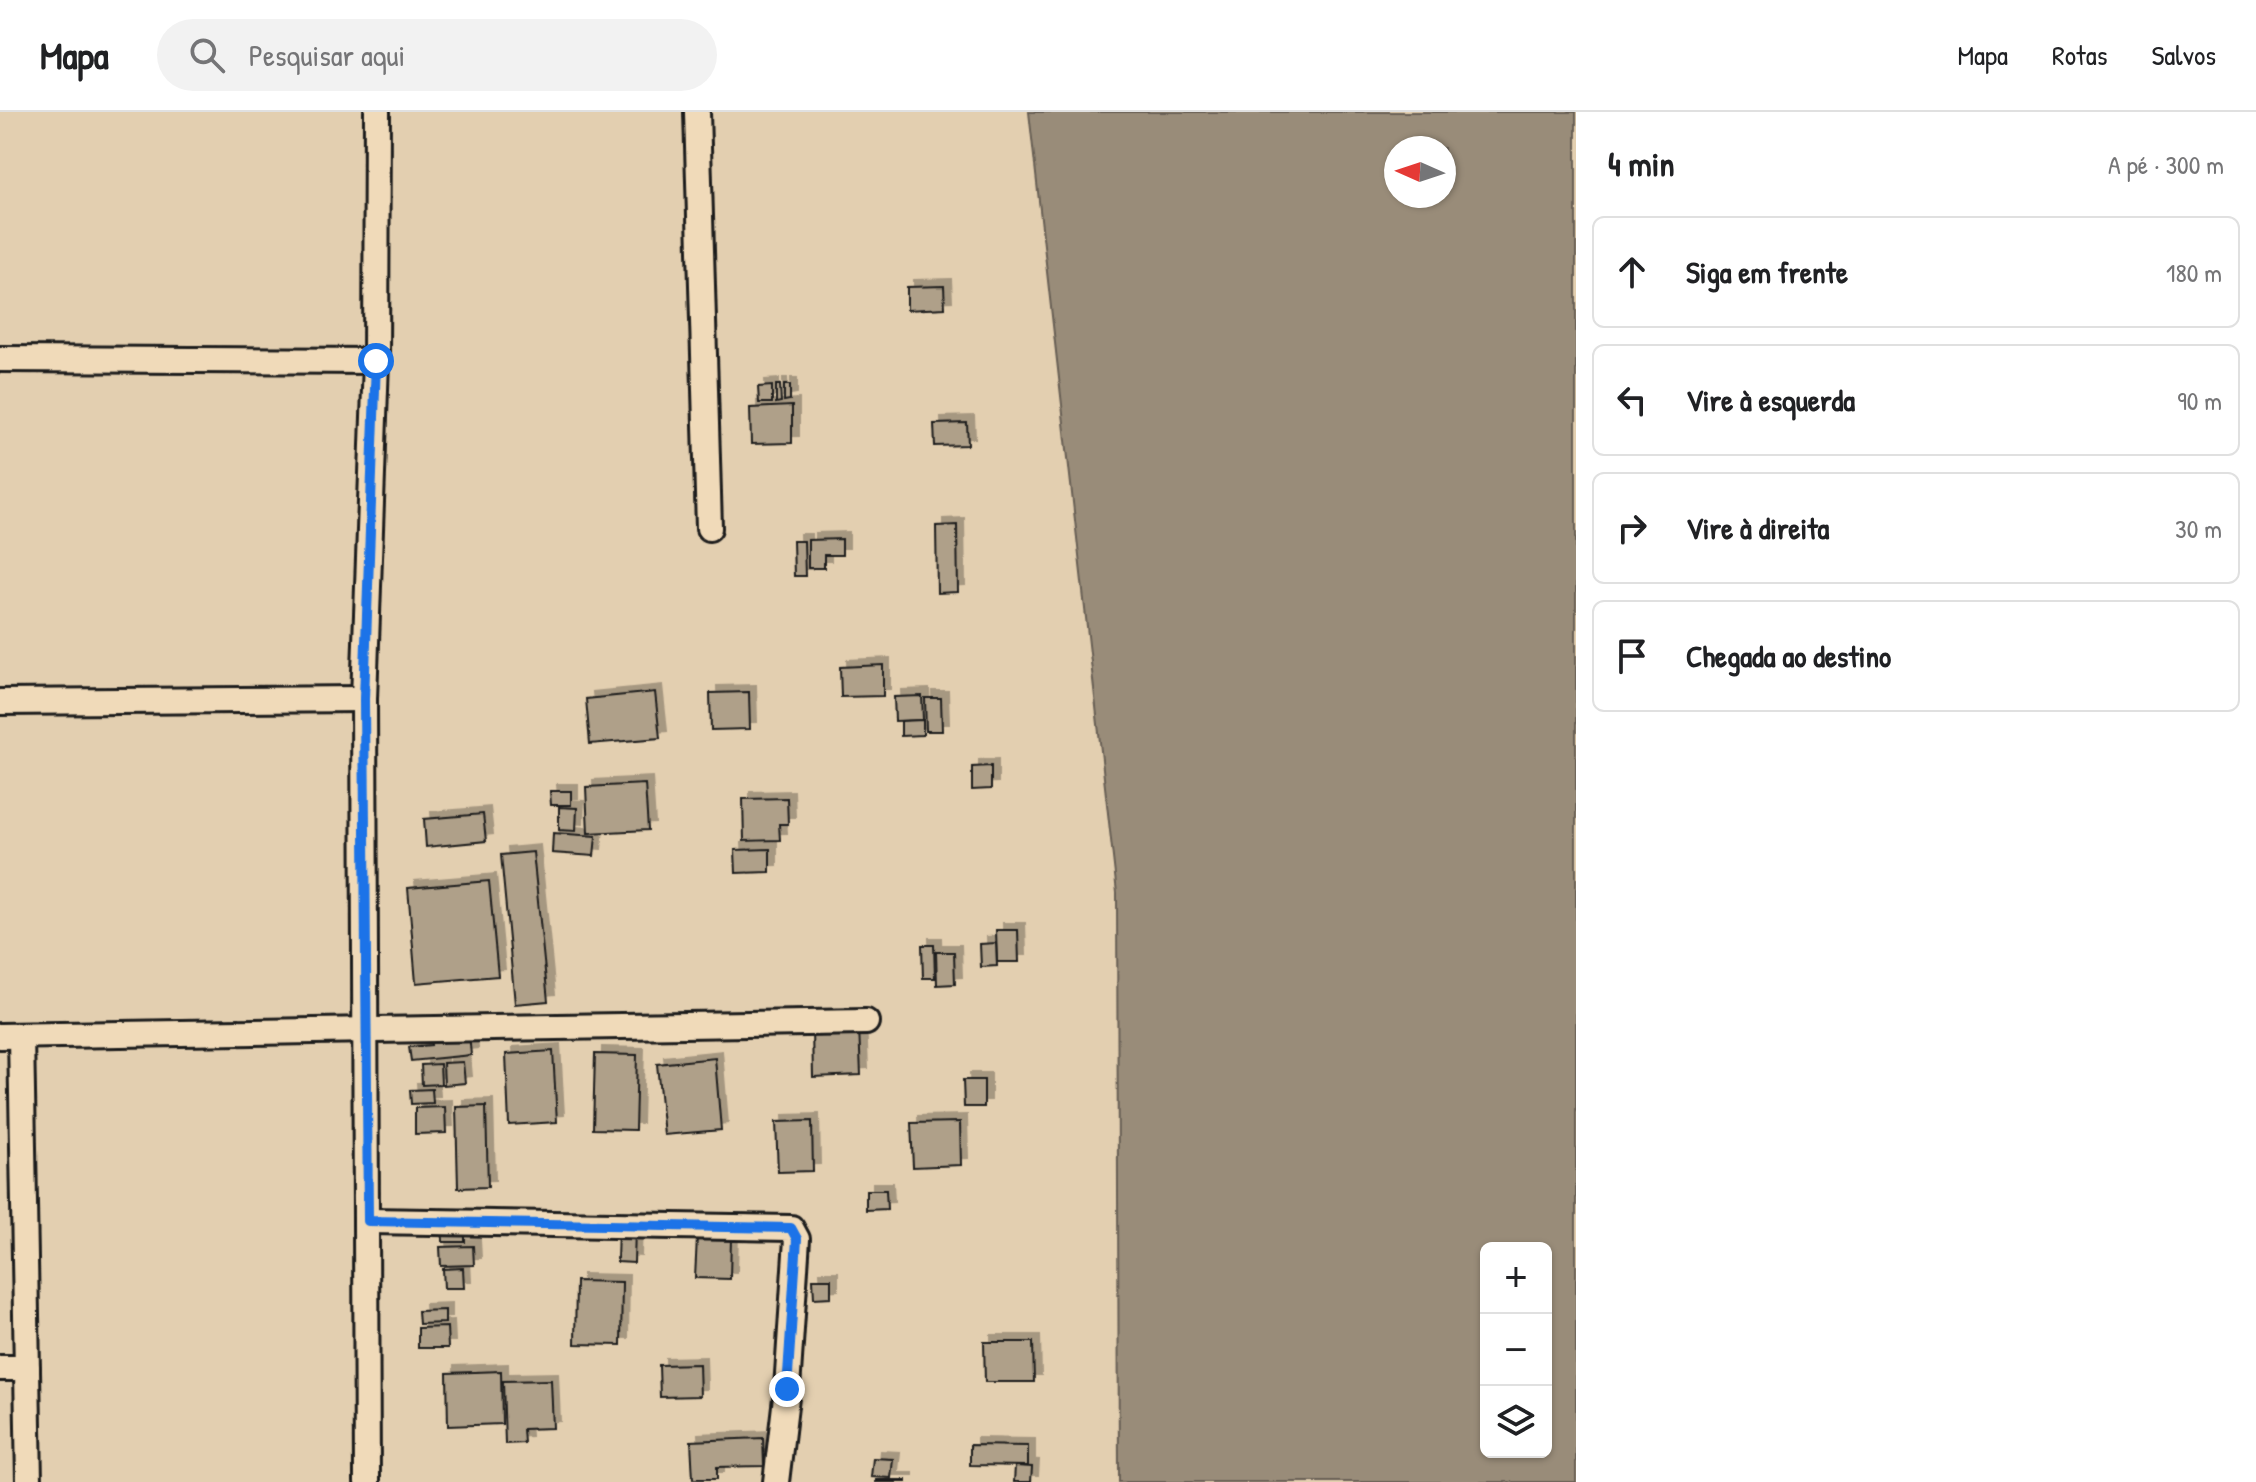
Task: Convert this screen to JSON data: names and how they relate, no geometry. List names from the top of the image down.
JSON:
{
  "north": "left",
  "page": {
    "header": "Mapa",
    "search": "Pesquisar aqui",
    "nav": ["Mapa", "Rotas", "Salvos"],
    "heading": ["4 min", "A pé · 300 m"],
    "list": [
      ["Siga em frente", "180 m"],
      ["Vire à esquerda", "90 m"],
      ["Vire à direita", "30 m"],
      "Chegada ao destino"
    ],
    "map_buttons": ["+", "−"]
  }
}
